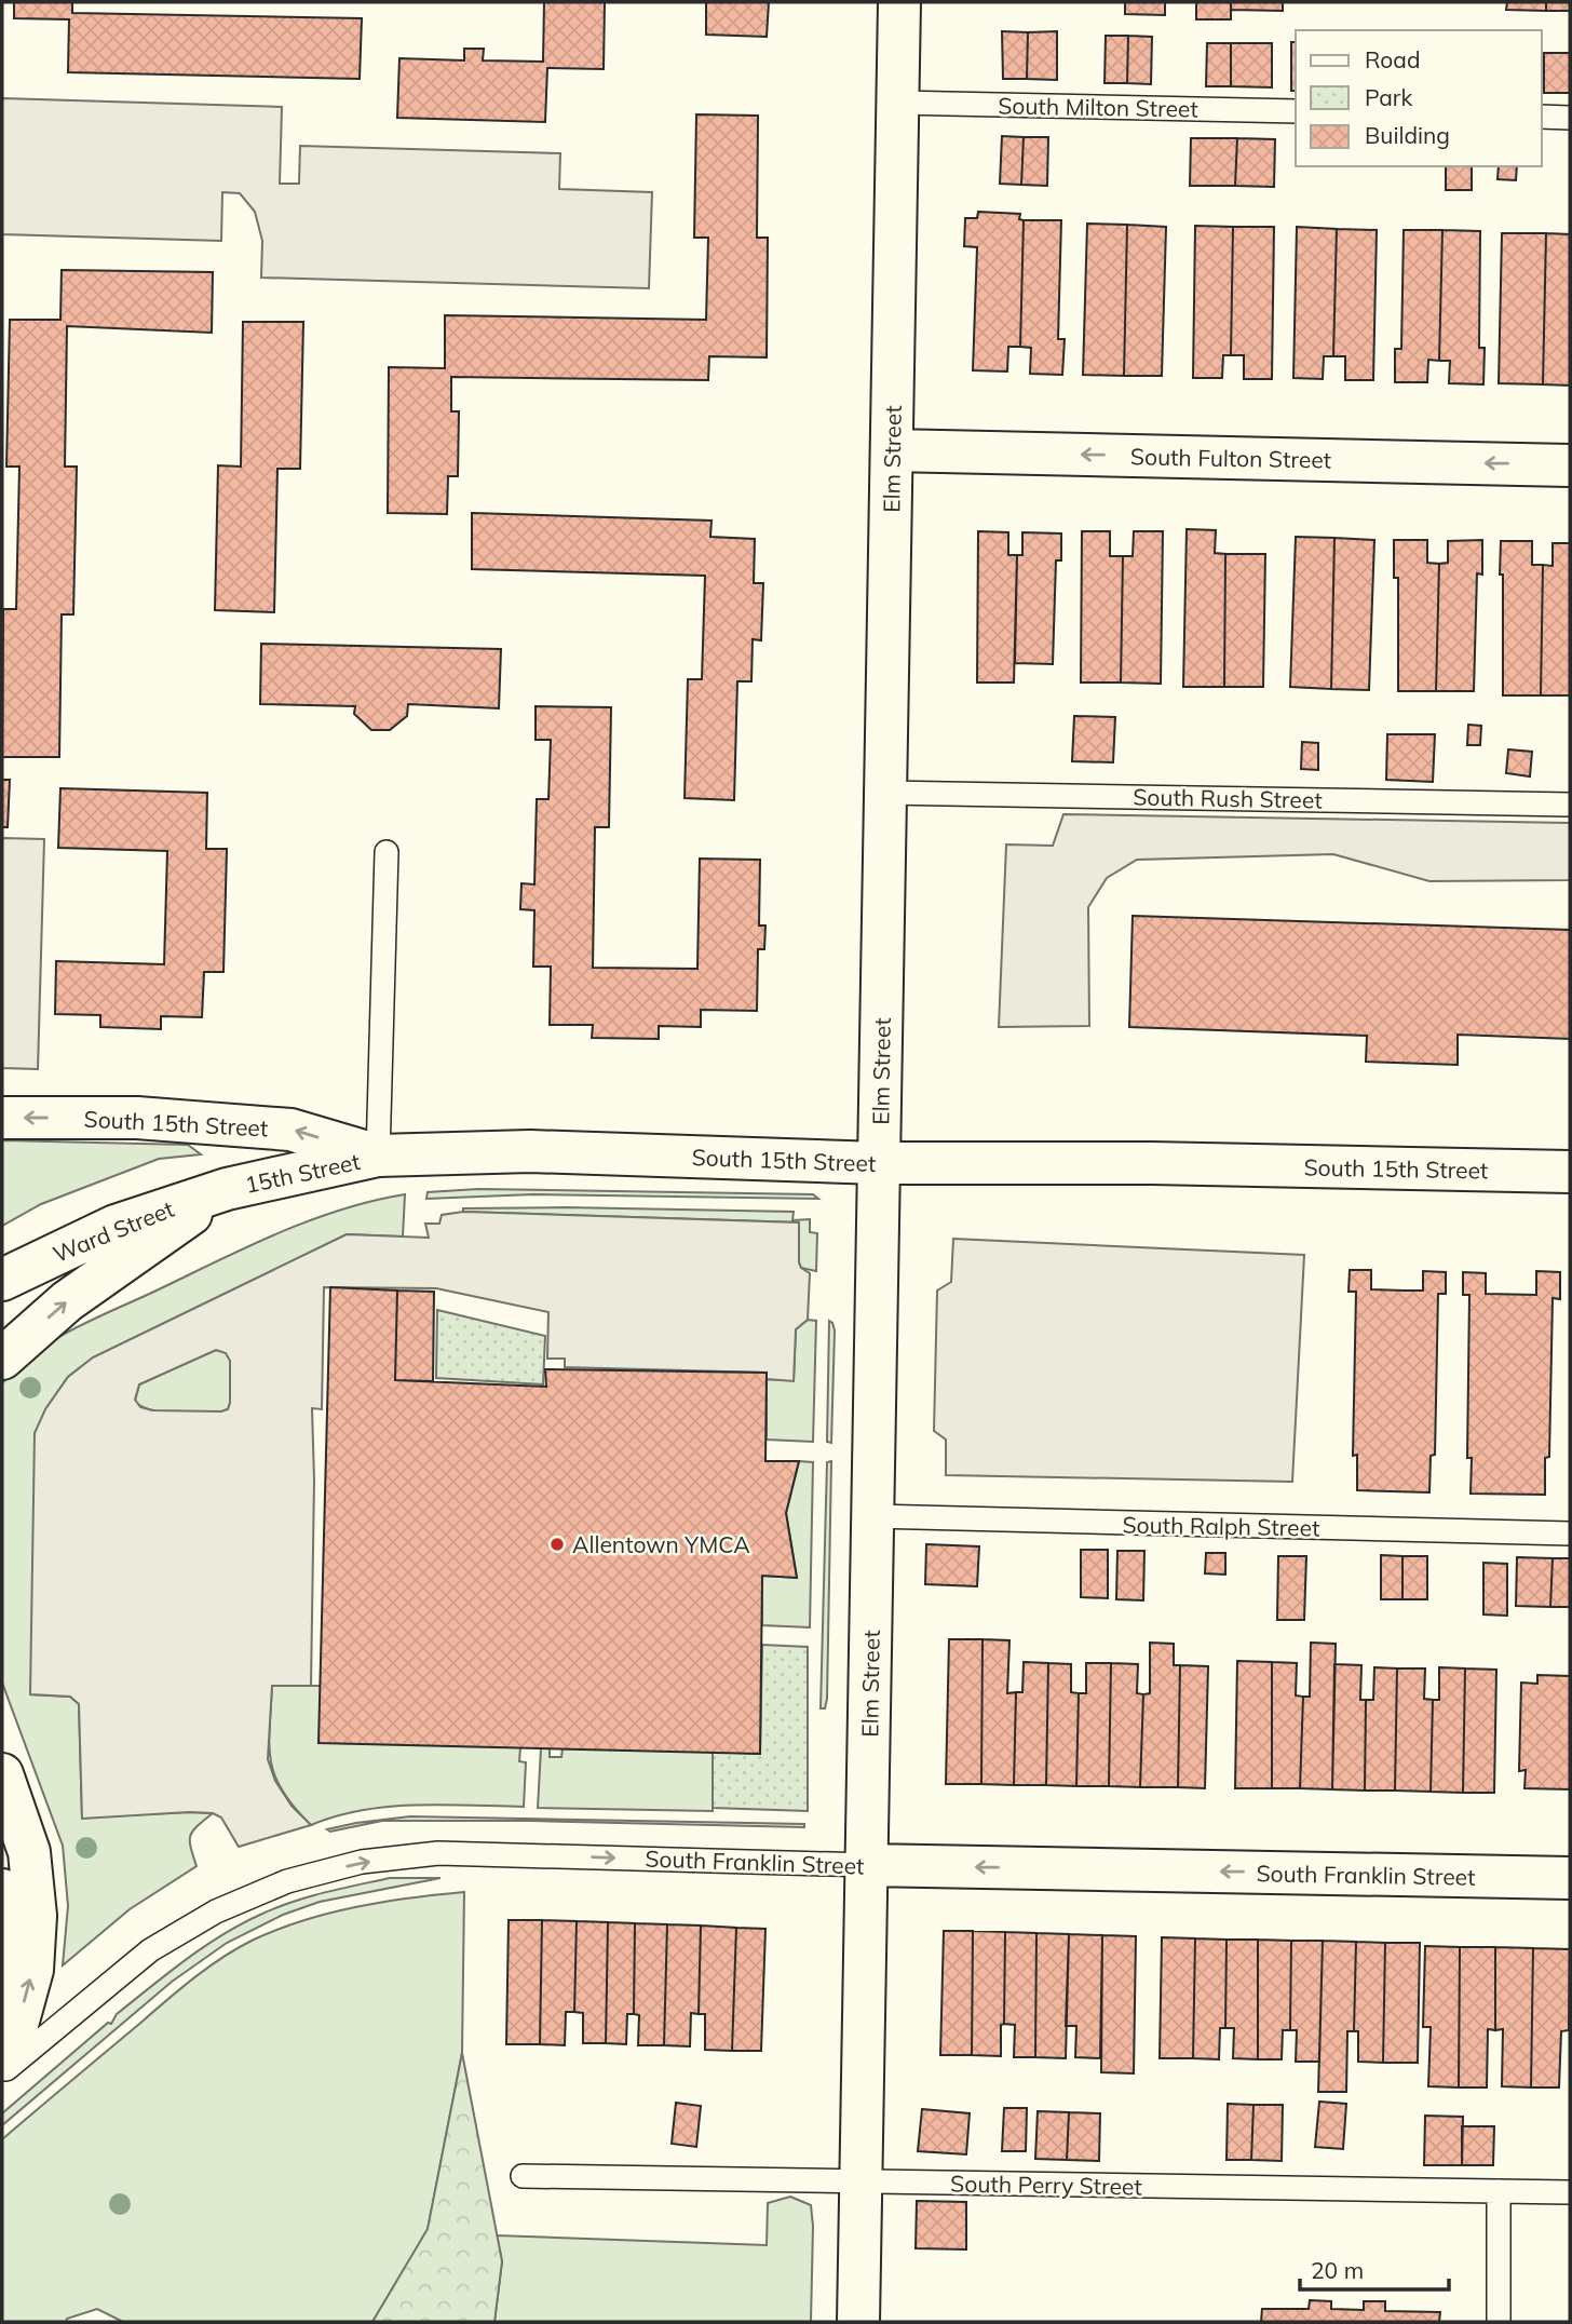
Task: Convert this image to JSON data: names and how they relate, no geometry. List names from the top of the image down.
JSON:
{
  "streets": {
    "street": [
      "South Fulton Street",
      "Elm Street",
      "South 15th Street",
      "15th Street",
      "Ward Street",
      "South Franklin Street"
    ],
    "lane": [
      "South Milton Street",
      "South Rush Street",
      "South Ralph Street",
      "South Perry Street"
    ]
  },
  "crossings": [
    ["South Milton Street", "Elm Street"],
    ["South Fulton Street", "Elm Street"],
    ["Elm Street", "South Rush Street"],
    ["Elm Street", "South 15th Street"],
    ["Elm Street", "South Ralph Street"],
    ["Elm Street", "South Franklin Street"],
    ["Elm Street", "South Perry Street"],
    ["South 15th Street", "15th Street"],
    ["15th Street", "Ward Street"]
  ],
  "one_way": ["South Fulton Street"],
  "places": ["Allentown YMCA"],
  "legend": ["Road", "Park", "Building"],
  "scale_bar": "20 m"
}
